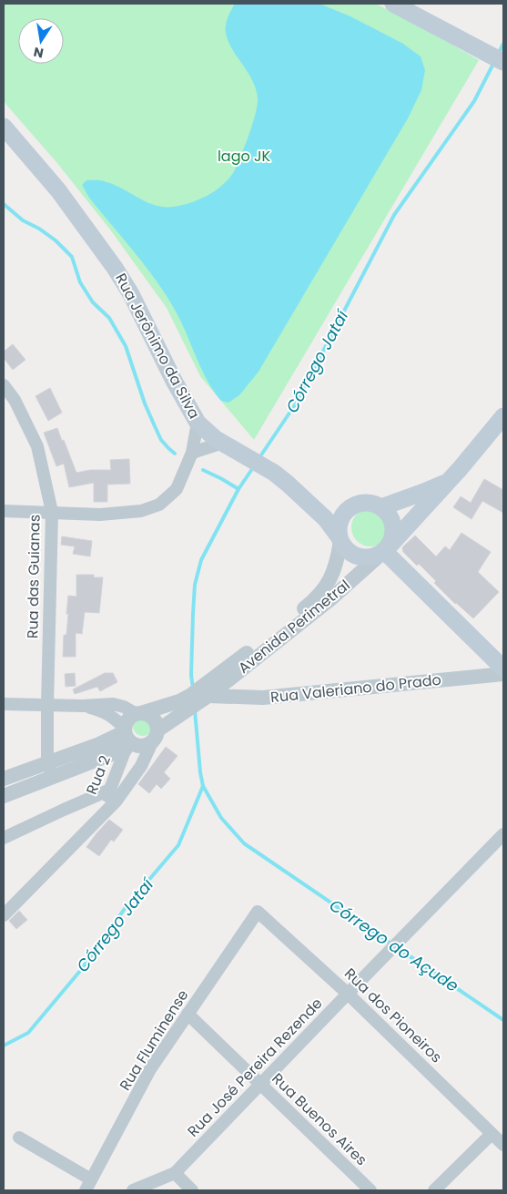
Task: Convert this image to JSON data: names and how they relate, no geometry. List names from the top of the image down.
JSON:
{
  "streets": {
    "main road": ["Rua Jerônimo da Silva", "Avenida Perimetral"],
    "street": [
      "Rua das Guianas",
      "Rua Valeriano do Prado",
      "Rua 2",
      "Rua dos Pioneiros",
      "Rua Fluminense",
      "Rua José Pereira Rezende",
      "Rua Buenos Aires"
    ]
  },
  "crossings": [
    ["Rua Jerônimo da Silva", "Avenida Perimetral"],
    ["Avenida Perimetral", "Rua Valeriano do Prado"],
    ["Rua dos Pioneiros", "Rua Fluminense"],
    ["Rua dos Pioneiros", "Rua José Pereira Rezende"],
    ["Rua Fluminense", "Rua Buenos Aires"],
    ["Rua José Pereira Rezende", "Rua Buenos Aires"]
  ],
  "water": ["Córrego Jataí", "Córrego do Açude"],
  "parks": ["lago JK"],
  "north": "bottom"
}
